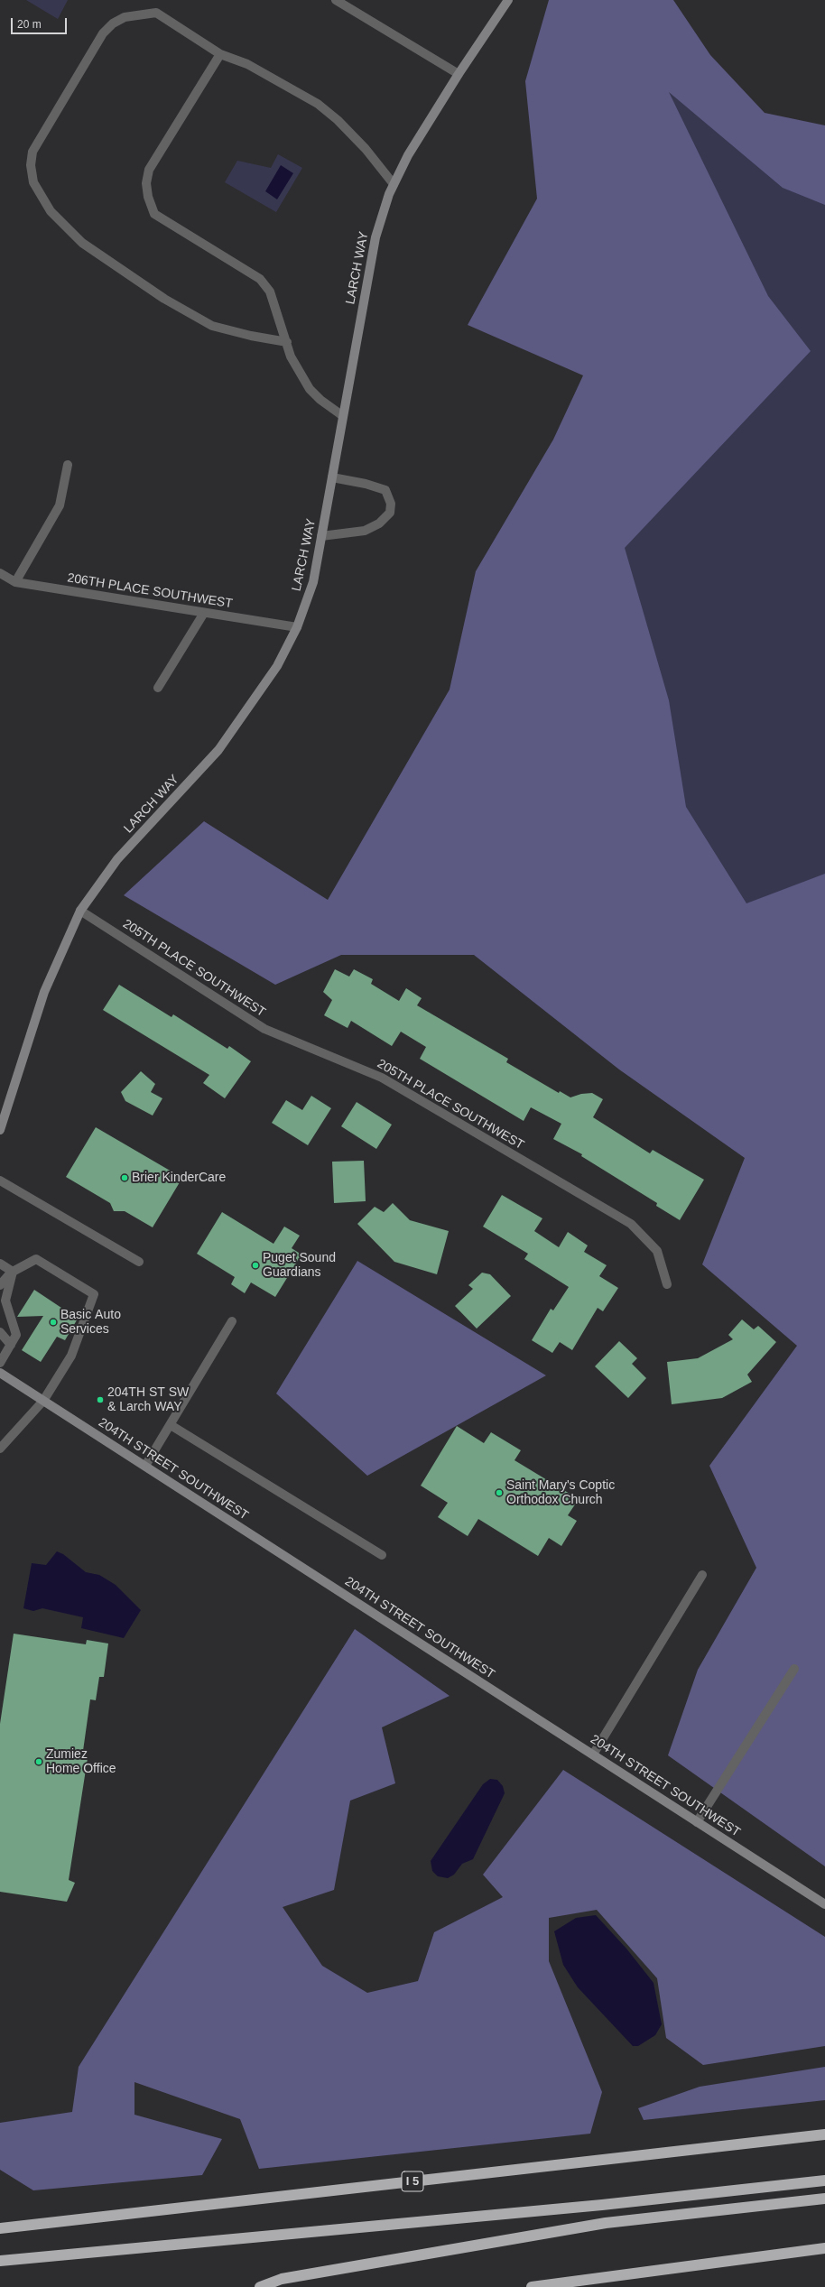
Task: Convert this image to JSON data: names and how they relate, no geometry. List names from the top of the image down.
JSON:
{
  "streets": {
    "highway": ["I 5"],
    "street": [
      "LARCH WAY",
      "206TH PLACE SOUTHWEST",
      "205TH PLACE SOUTHWEST",
      "204TH STREET SOUTHWEST"
    ]
  },
  "crossings": [
    ["LARCH WAY", "206TH PLACE SOUTHWEST"],
    ["LARCH WAY", "205TH PLACE SOUTHWEST"]
  ],
  "places": [
    "Brier KinderCare",
    "Puget Sound Guardians",
    "Basic Auto Services",
    "204TH ST SW & Larch WAY",
    "Saint Mary's Coptic Orthodox Church",
    "Zumiez Home Office"
  ],
  "scale_bar": "20 m"
}
